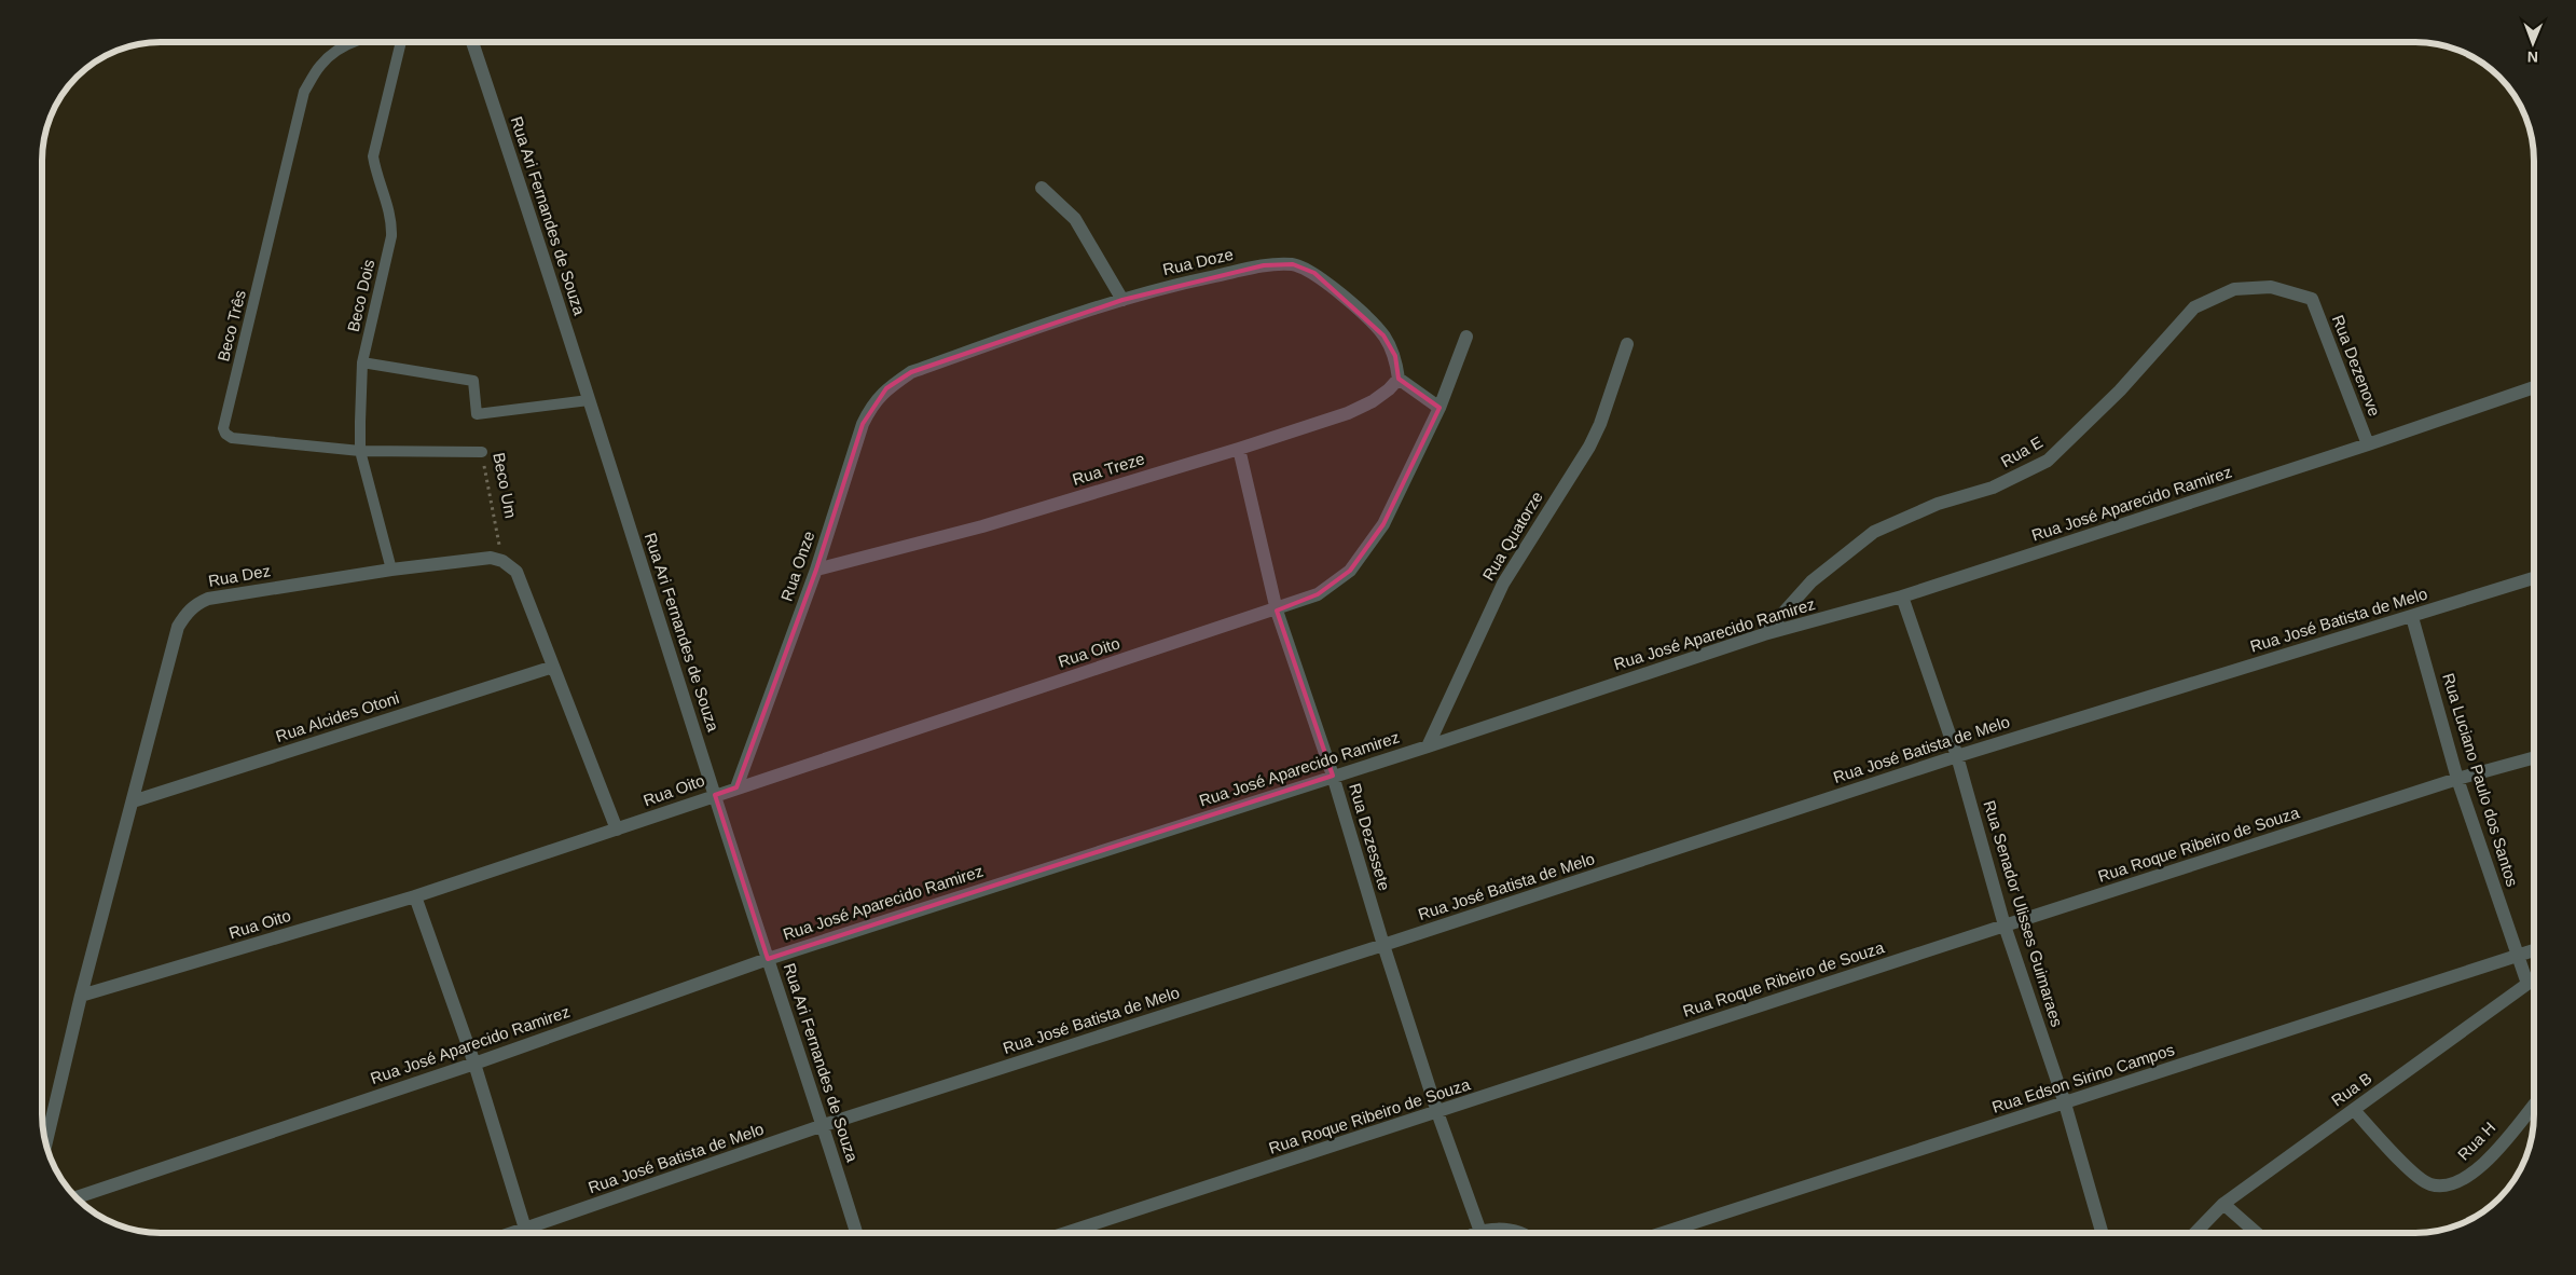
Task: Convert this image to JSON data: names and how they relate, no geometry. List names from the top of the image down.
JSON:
{
  "streets": {
    "street": [
      "Rua Ari Fernandes de Souza",
      "Rua Doze",
      "Rua Dezenove",
      "Rua E",
      "Rua Treze",
      "Rua José Aparecido Ramirez",
      "Rua Quatorze",
      "Rua Onze",
      "Rua Dez",
      "Rua José Batista de Melo",
      "Rua Oito",
      "Rua Alcides Otoni",
      "Rua Luciano Paulo dos Santos",
      "Rua Dezessete",
      "Rua Roque Ribeiro de Souza",
      "Rua Senador Ulisses Guimaraes",
      "Rua Edson Sirino Campos",
      "Rua B",
      "Rua H"
    ],
    "lane": ["Beco Dois", "Beco Três"],
    "path": ["Beco Um"]
  },
  "crossings": [
    ["Rua Ari Fernandes de Souza", "Rua José Aparecido Ramirez"],
    ["Rua Ari Fernandes de Souza", "Rua José Batista de Melo"],
    ["Rua Ari Fernandes de Souza", "Rua Oito"],
    ["Rua Doze", "Rua Treze"],
    ["Rua Doze", "Rua Onze"],
    ["Beco Dois", "Beco Três"],
    ["Beco Dois", "Rua Dez"],
    ["Beco Três", "Beco Um"],
    ["Rua Dezenove", "Rua E"],
    ["Rua Dezenove", "Rua José Aparecido Ramirez"],
    ["Rua E", "Rua José Aparecido Ramirez"],
    ["Rua Treze", "Rua Onze"],
    ["Rua Treze", "Rua Dezessete"],
    ["Beco Um", "Rua Dez"],
    ["Rua José Aparecido Ramirez", "Rua Quatorze"],
    ["Rua José Aparecido Ramirez", "Rua Dezessete"],
    ["Rua José Aparecido Ramirez", "Rua Senador Ulisses Guimaraes"],
    ["Rua Onze", "Rua Oito"],
    ["Rua Dez", "Rua Oito"],
    ["Rua Dez", "Rua Alcides Otoni"],
    ["Rua José Batista de Melo", "Rua Luciano Paulo dos Santos"],
    ["Rua José Batista de Melo", "Rua Dezessete"],
    ["Rua José Batista de Melo", "Rua Senador Ulisses Guimaraes"],
    ["Rua Oito", "Rua Dezessete"],
    ["Rua Luciano Paulo dos Santos", "Rua Roque Ribeiro de Souza"],
    ["Rua Luciano Paulo dos Santos", "Rua Edson Sirino Campos"],
    ["Rua Luciano Paulo dos Santos", "Rua B"],
    ["Rua Dezessete", "Rua Roque Ribeiro de Souza"],
    ["Rua Roque Ribeiro de Souza", "Rua Senador Ulisses Guimaraes"],
    ["Rua Senador Ulisses Guimaraes", "Rua Edson Sirino Campos"],
    ["Rua B", "Rua H"]
  ],
  "north": "bottom"
}
